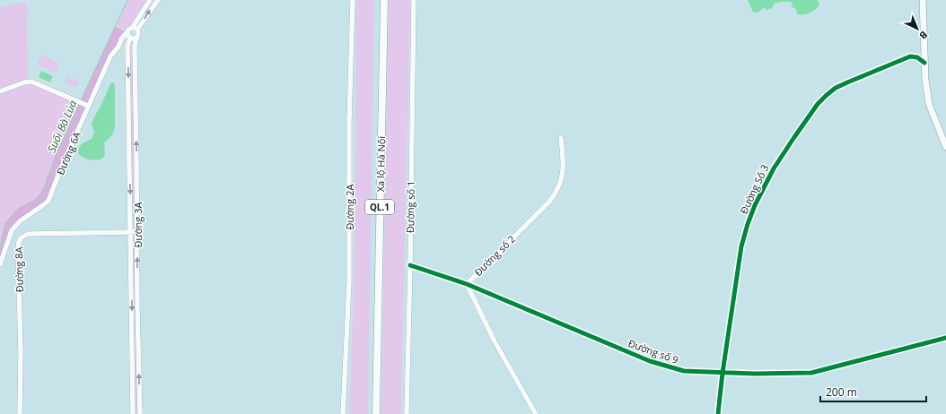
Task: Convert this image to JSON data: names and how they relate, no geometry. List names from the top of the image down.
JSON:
{
  "streets": {
    "highway": ["Xa lộ Hà Nội", "QL.1"],
    "street": [
      "Đường 6A",
      "Đường Số 3",
      "Đường 2A",
      "Đường số 1",
      "Đường 3A",
      "Đường số 2",
      "Đường 8A",
      "Đường số 9"
    ]
  },
  "crossings": [
    ["Đường 6A", "Đường 3A"],
    ["Đường Số 3", "Đường số 9"],
    ["Đường số 1", "Đường số 9"],
    ["Đường 3A", "Đường 8A"],
    ["Đường số 2", "Đường số 9"]
  ],
  "water": ["Suối Bà Lúa"],
  "scale_bar": "200 m",
  "north": "bottom right"
}
